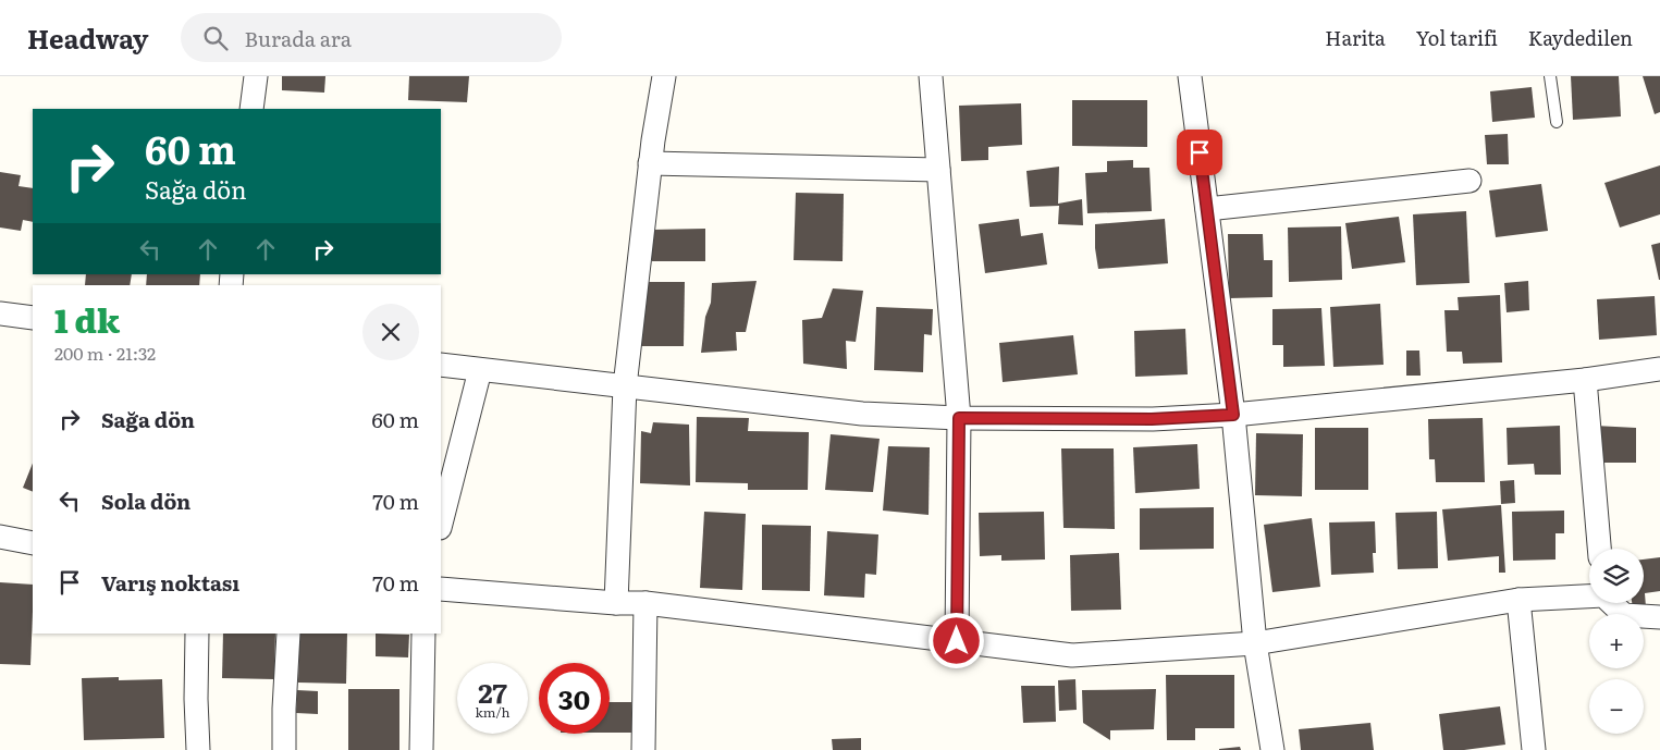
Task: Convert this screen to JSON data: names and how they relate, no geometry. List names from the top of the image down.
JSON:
{
  "page": {
    "header": "Headway",
    "search": "Burada ara",
    "nav": ["Harita", "Yol tarifi", "Kaydedilen"],
    "turn": ["60 m", "Sağa dön"],
    "heading": ["1 dk", "200 m · 21:32"],
    "list": [
      {
        "name": "Sağa dön",
        "value": "60 m"
      },
      {
        "name": "Sola dön",
        "value": "70 m"
      },
      {
        "name": "Varış noktası",
        "value": "70 m"
      }
    ],
    "map_buttons": ["+", "−"],
    "speed": "27 km/h",
    "limit": "30"
  }
}
